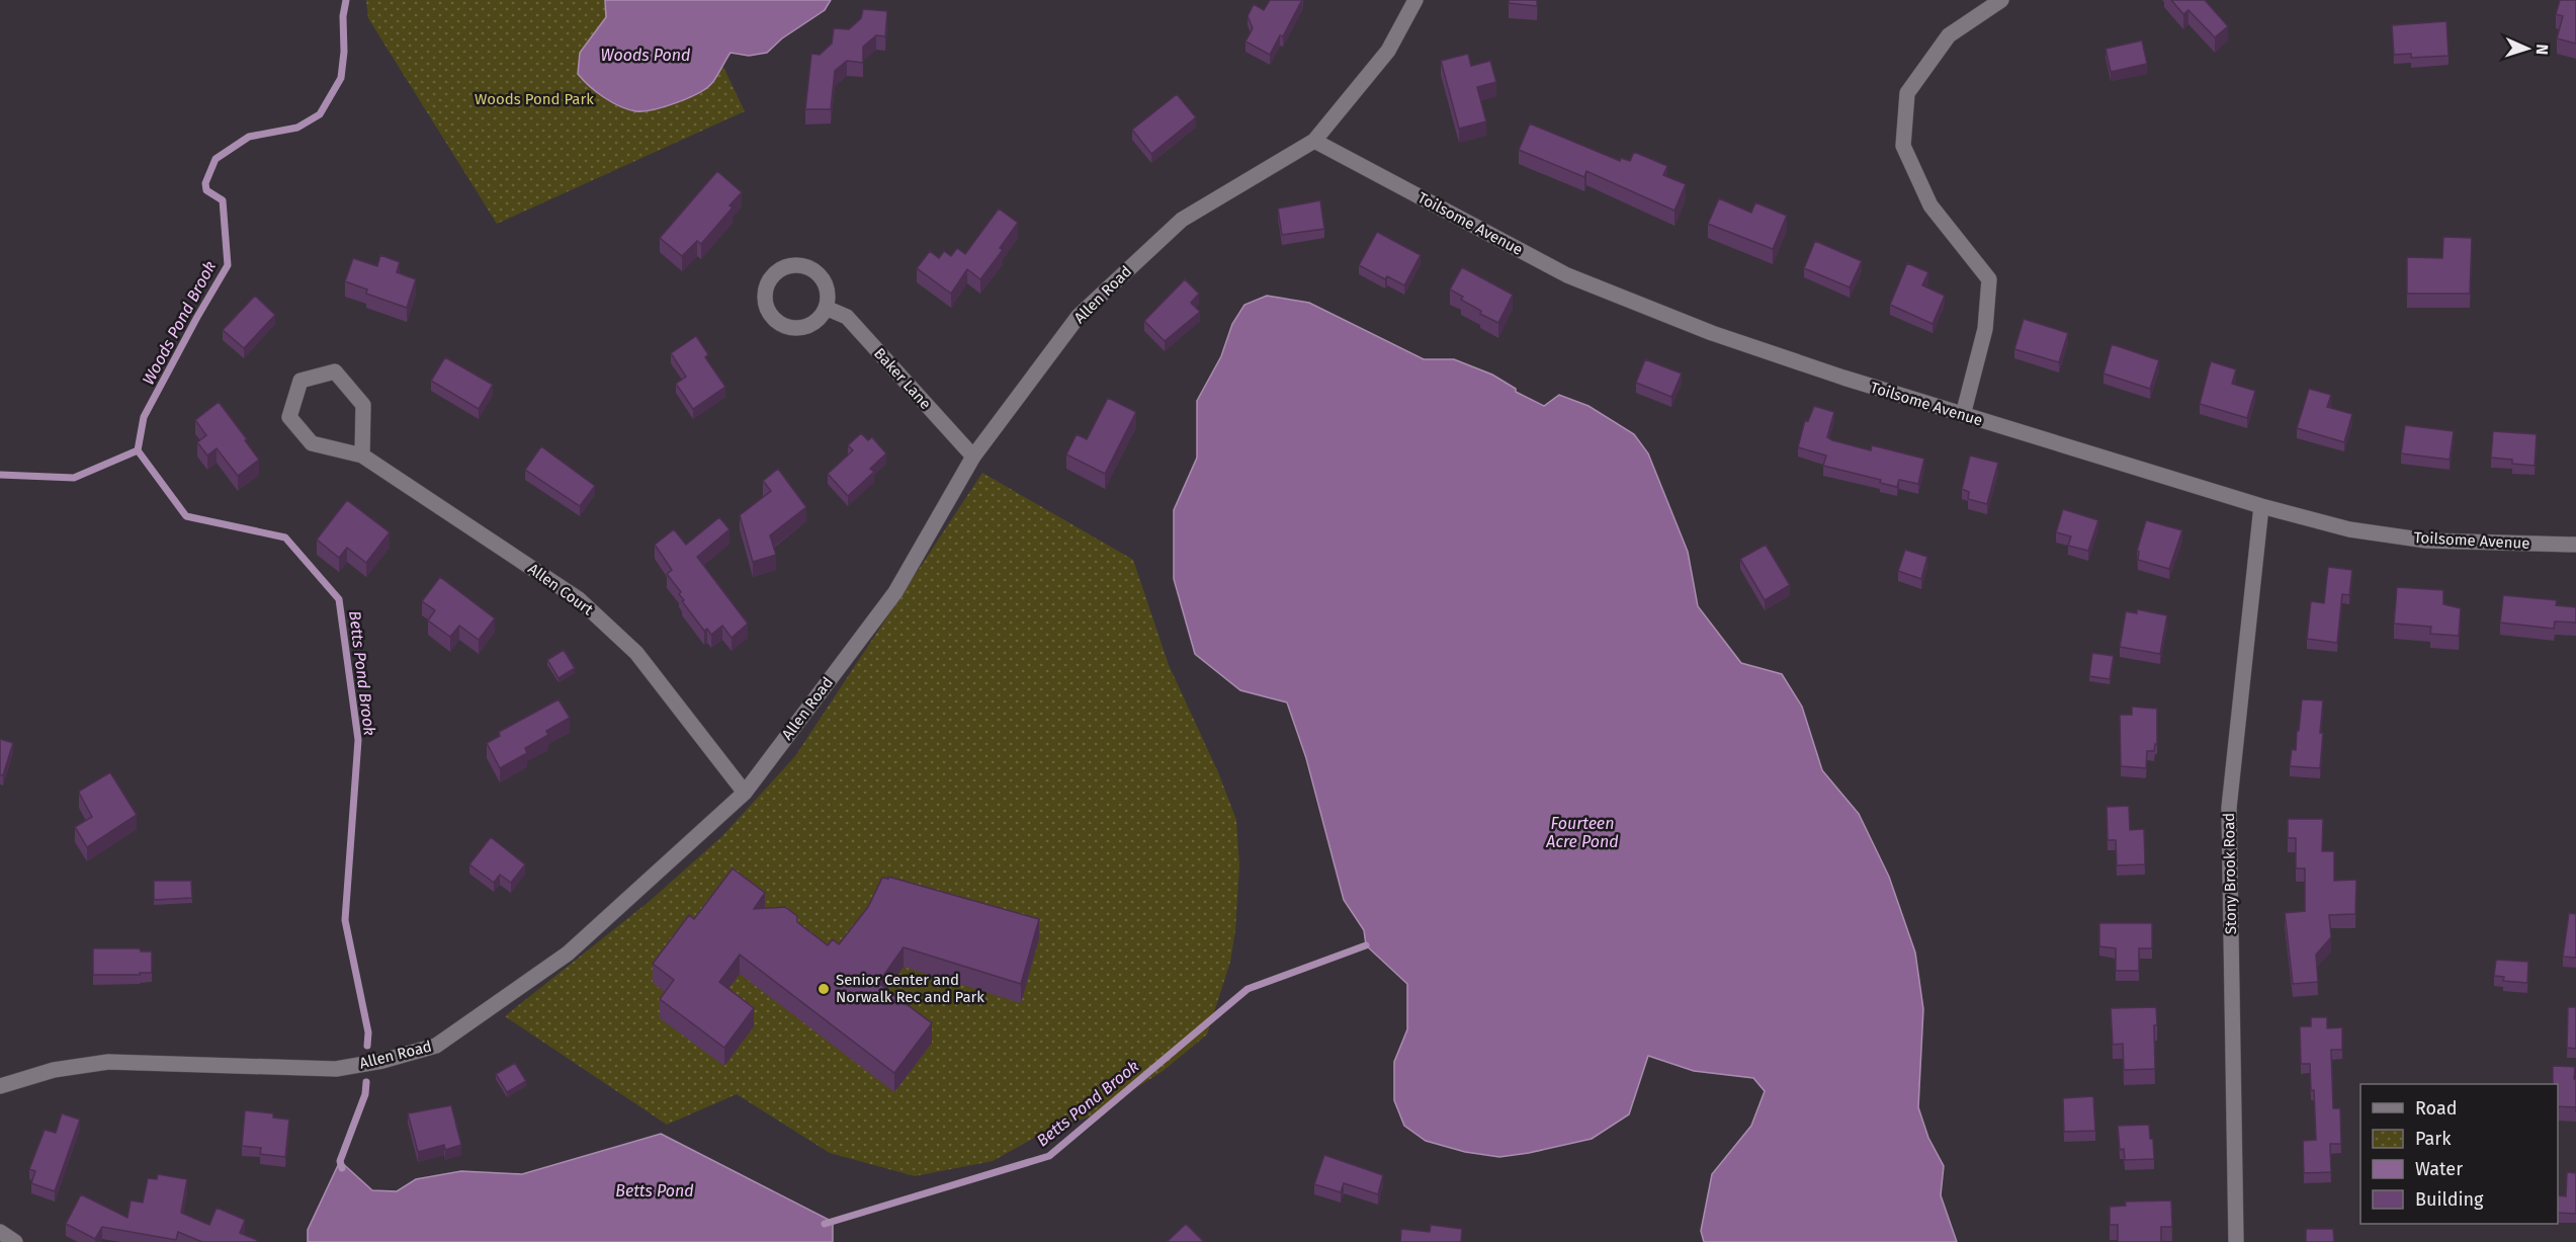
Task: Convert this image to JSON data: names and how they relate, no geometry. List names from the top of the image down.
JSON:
{
  "streets": {
    "street": [
      "Toilsome Avenue",
      "Allen Road",
      "Baker Lane",
      "Allen Court",
      "Stony Brook Road"
    ]
  },
  "crossings": [
    ["Toilsome Avenue", "Allen Road"],
    ["Toilsome Avenue", "Stony Brook Road"],
    ["Allen Road", "Baker Lane"],
    ["Allen Road", "Allen Court"]
  ],
  "water": [
    "Woods Pond",
    "Woods Pond Brook",
    "Betts Pond Brook",
    "Fourteen Acre Pond",
    "Betts Pond"
  ],
  "parks": ["Woods Pond Park"],
  "places": ["Senior Center and Norwalk Rec and Park"],
  "legend": [
    "Road",
    "Park",
    "Water",
    "Building"
  ],
  "north": "right"
}
